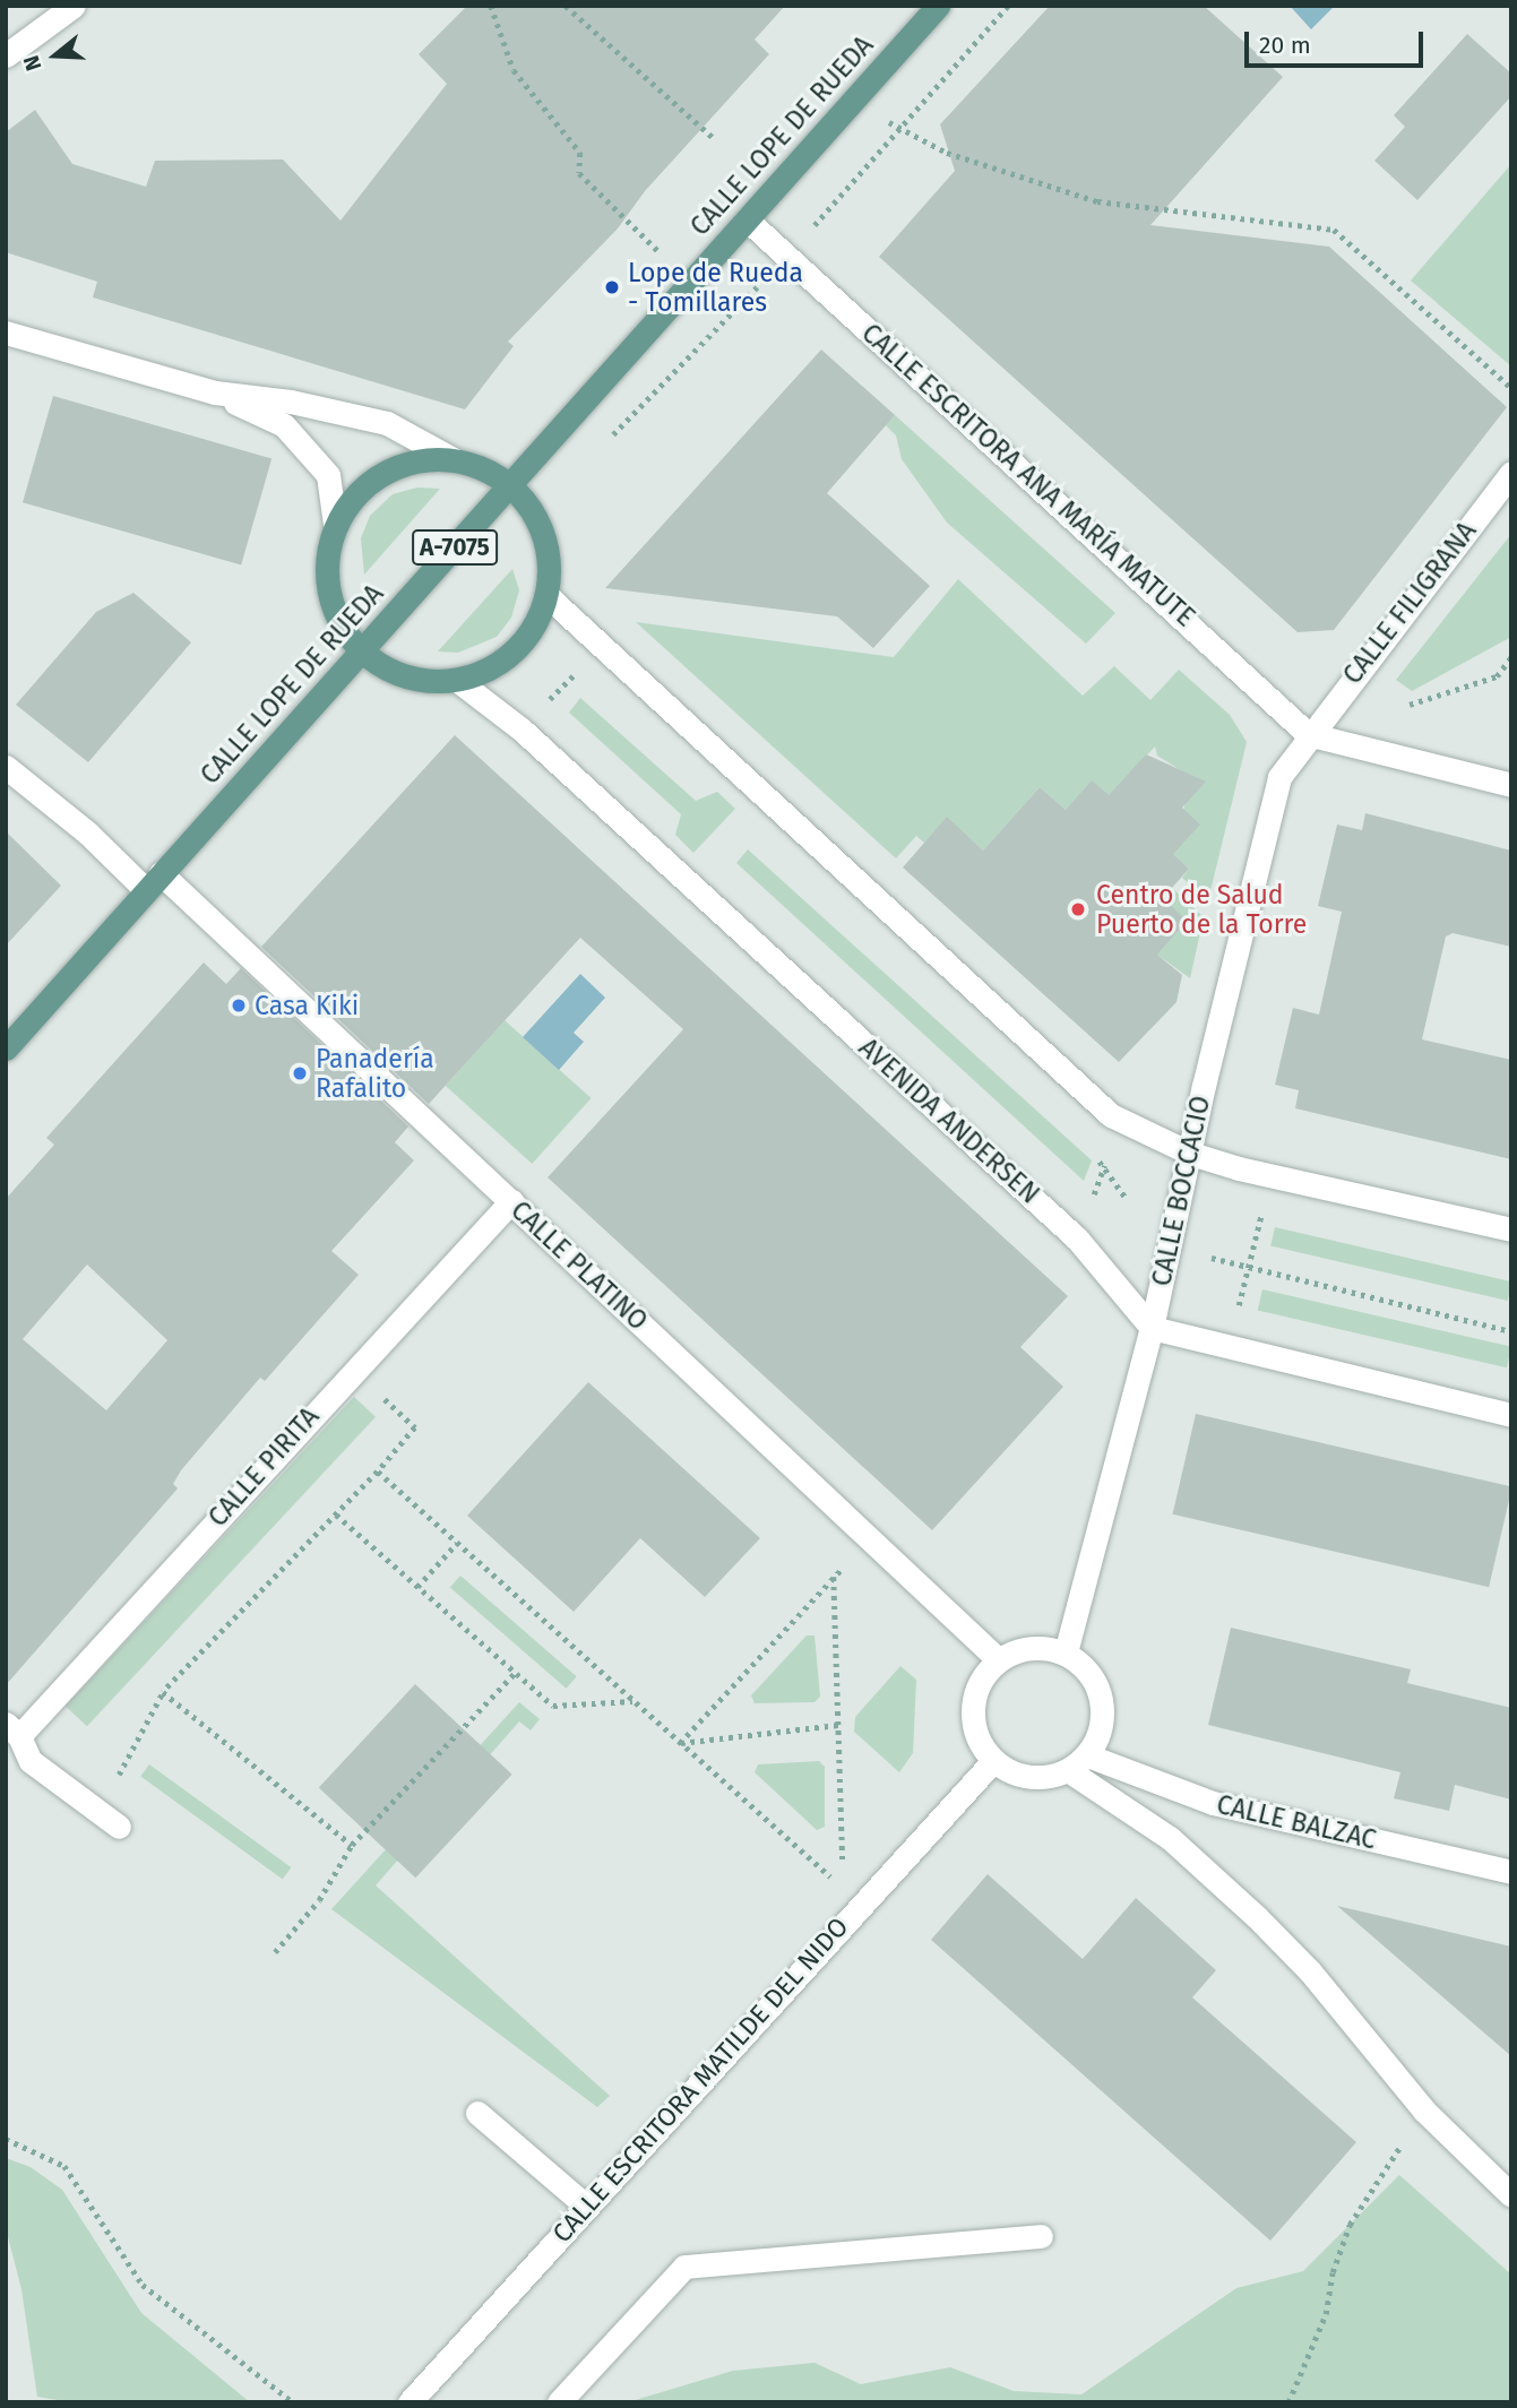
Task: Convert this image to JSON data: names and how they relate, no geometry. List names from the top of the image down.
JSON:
{
  "streets": {
    "main road": ["CALLE LOPE DE RUEDA", "A-7075"],
    "street": [
      "CALLE ESCRITORA ANA MARÍA MATUTE",
      "CALLE FILIGRANA",
      "AVENIDA ANDERSEN",
      "CALLE BOCCACIO",
      "CALLE PLATINO",
      "CALLE PIRITA",
      "CALLE BALZAC",
      "CALLE ESCRITORA MATILDE DEL NIDO"
    ]
  },
  "crossings": [
    ["CALLE LOPE DE RUEDA", "CALLE ESCRITORA ANA MARÍA MATUTE"],
    ["CALLE LOPE DE RUEDA", "CALLE PLATINO"],
    ["CALLE ESCRITORA ANA MARÍA MATUTE", "CALLE FILIGRANA"],
    ["CALLE ESCRITORA ANA MARÍA MATUTE", "CALLE BOCCACIO"],
    ["CALLE FILIGRANA", "CALLE BOCCACIO"],
    ["AVENIDA ANDERSEN", "CALLE BOCCACIO"],
    ["CALLE BOCCACIO", "CALLE PLATINO"],
    ["CALLE BOCCACIO", "CALLE BALZAC"],
    ["CALLE BOCCACIO", "CALLE ESCRITORA MATILDE DEL NIDO"],
    ["CALLE PLATINO", "CALLE PIRITA"],
    ["CALLE PLATINO", "CALLE BALZAC"],
    ["CALLE PLATINO", "CALLE ESCRITORA MATILDE DEL NIDO"],
    ["CALLE BALZAC", "CALLE ESCRITORA MATILDE DEL NIDO"]
  ],
  "places": [
    "Lope de Rueda - Tomillares",
    "Centro de Salud Puerto de la Torre",
    "Casa Kiki",
    "Panadería Rafalito"
  ],
  "scale_bar": "20 m",
  "north": "left"
}
